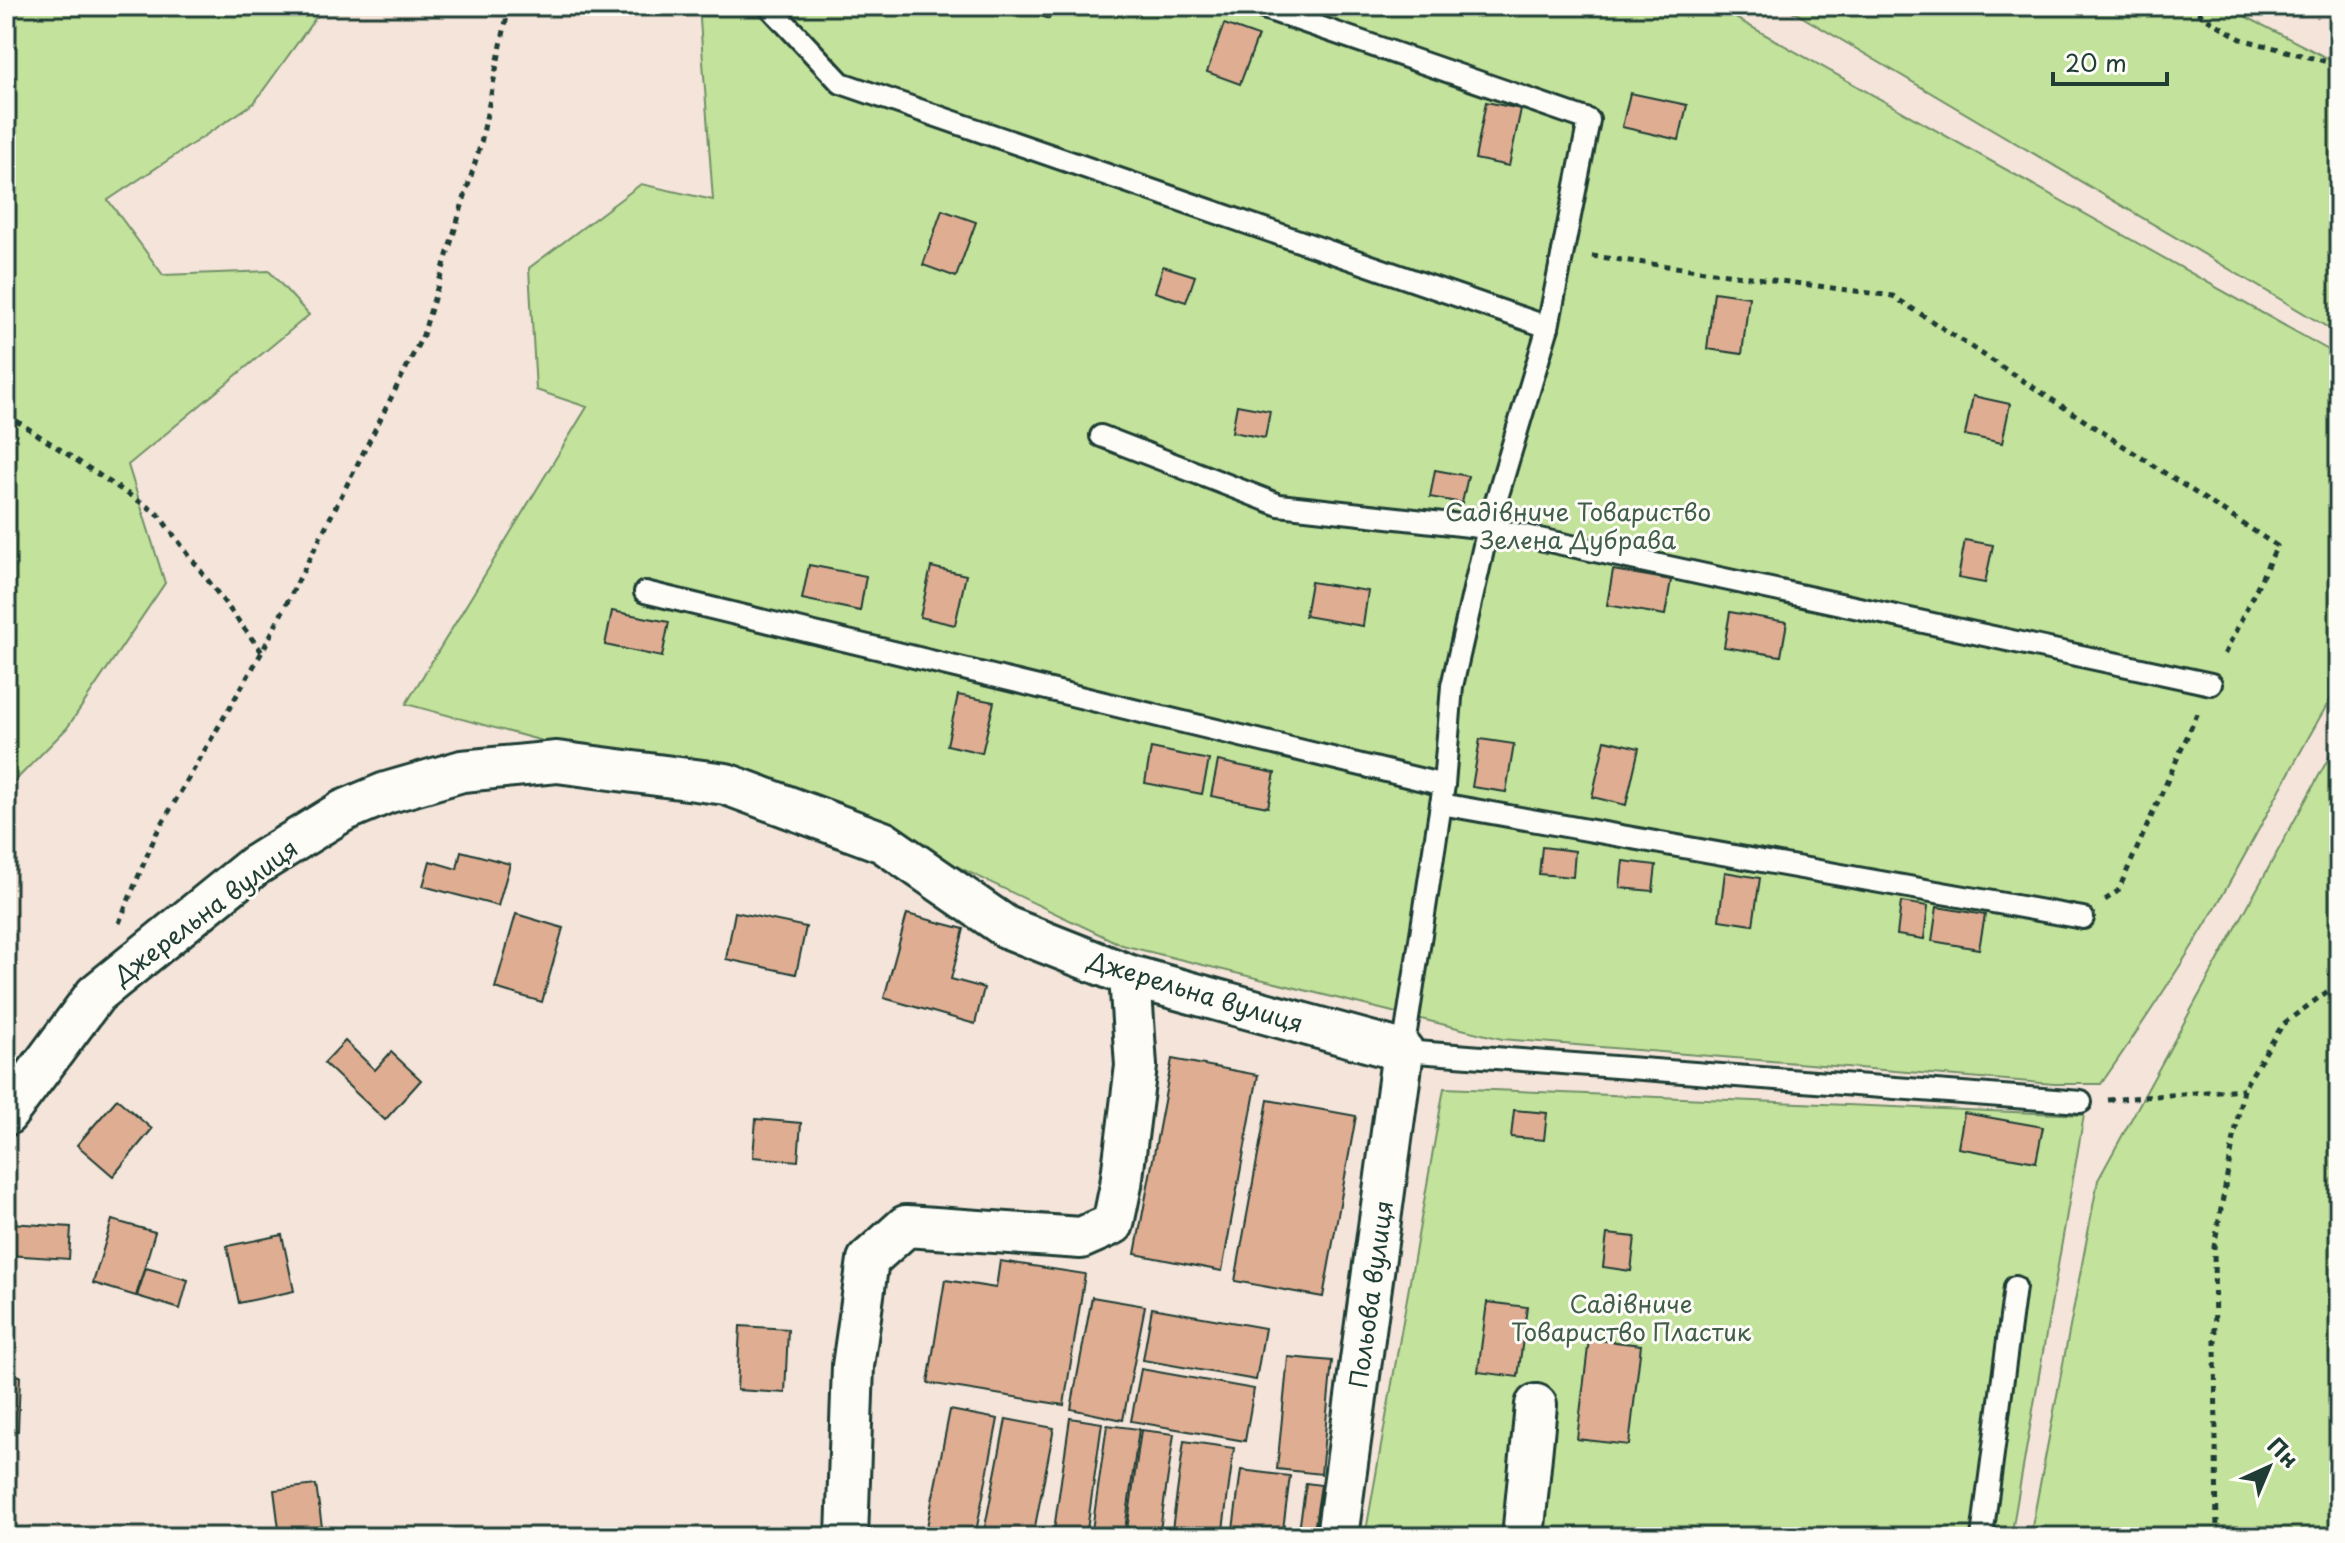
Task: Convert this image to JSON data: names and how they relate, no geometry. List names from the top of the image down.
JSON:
{
  "streets": {
    "street": ["Джерельна вулиця", "Польова вулиця"]
  },
  "crossings": [
    ["Джерельна вулиця", "Польова вулиця"]
  ],
  "parks": ["Садівниче Товариство Зелена Дубрава", "Садівниче Товариство Пластик"],
  "scale_bar": "20 m",
  "north": "top right"
}
